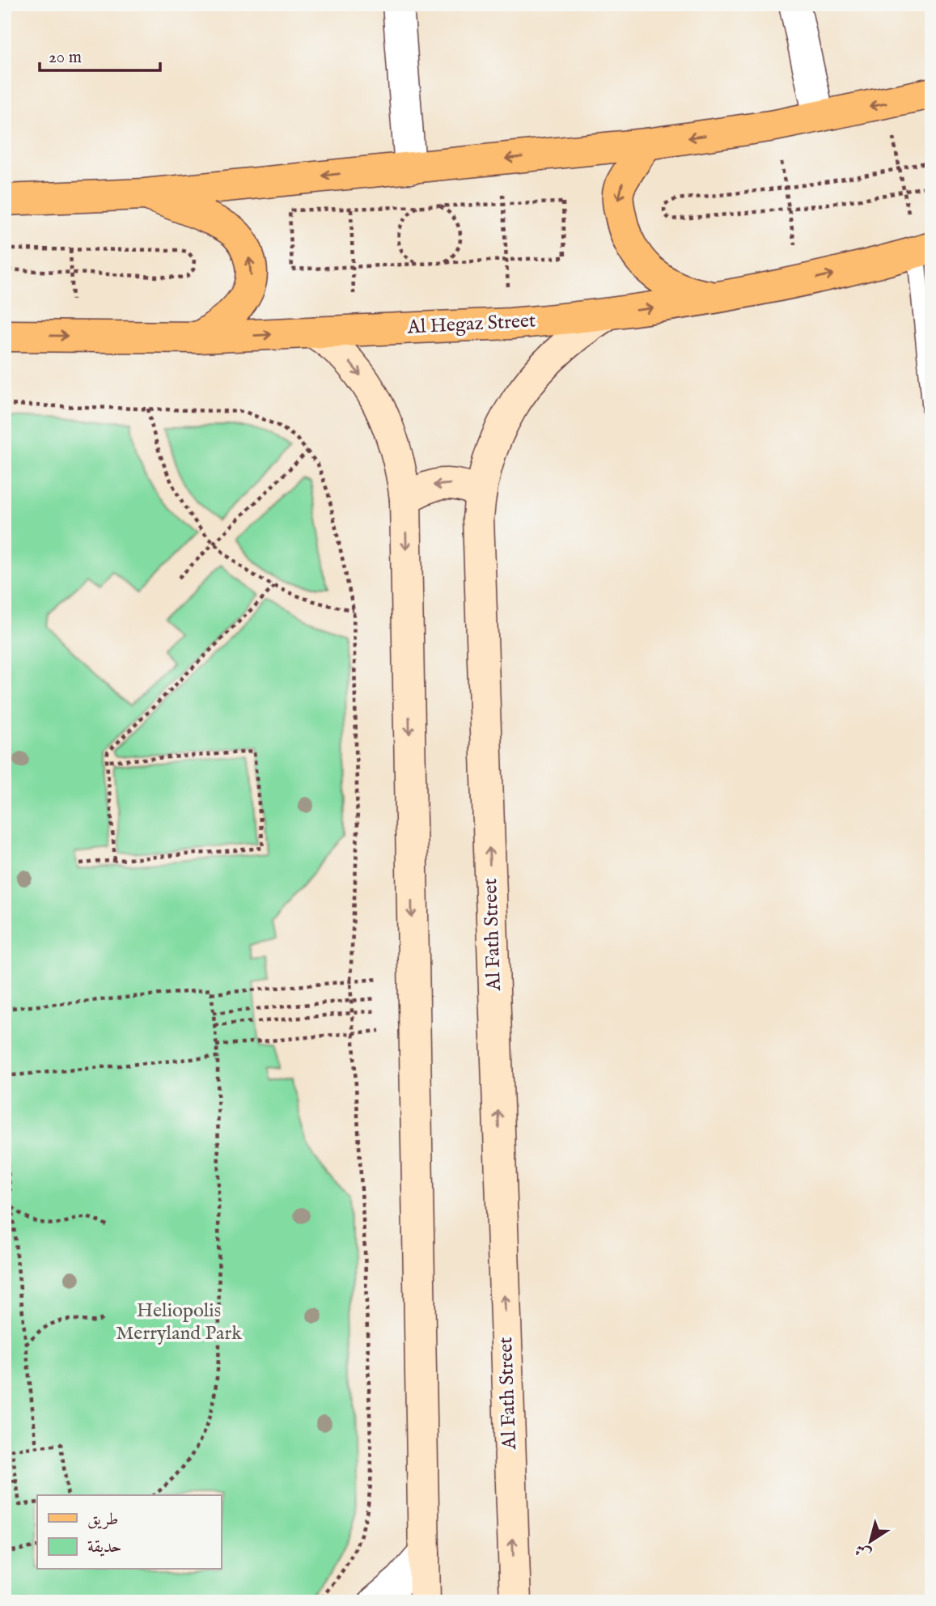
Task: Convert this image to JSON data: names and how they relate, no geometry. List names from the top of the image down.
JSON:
{
  "streets": {
    "main road": ["Al Hegaz Street", "Al Fath Street"]
  },
  "crossings": [
    ["Al Hegaz Street", "Al Fath Street"]
  ],
  "parks": ["Heliopolis Merryland Park"],
  "legend": ["طريق", "حديقة"],
  "scale_bar": "20 m",
  "north": "bottom left"
}
